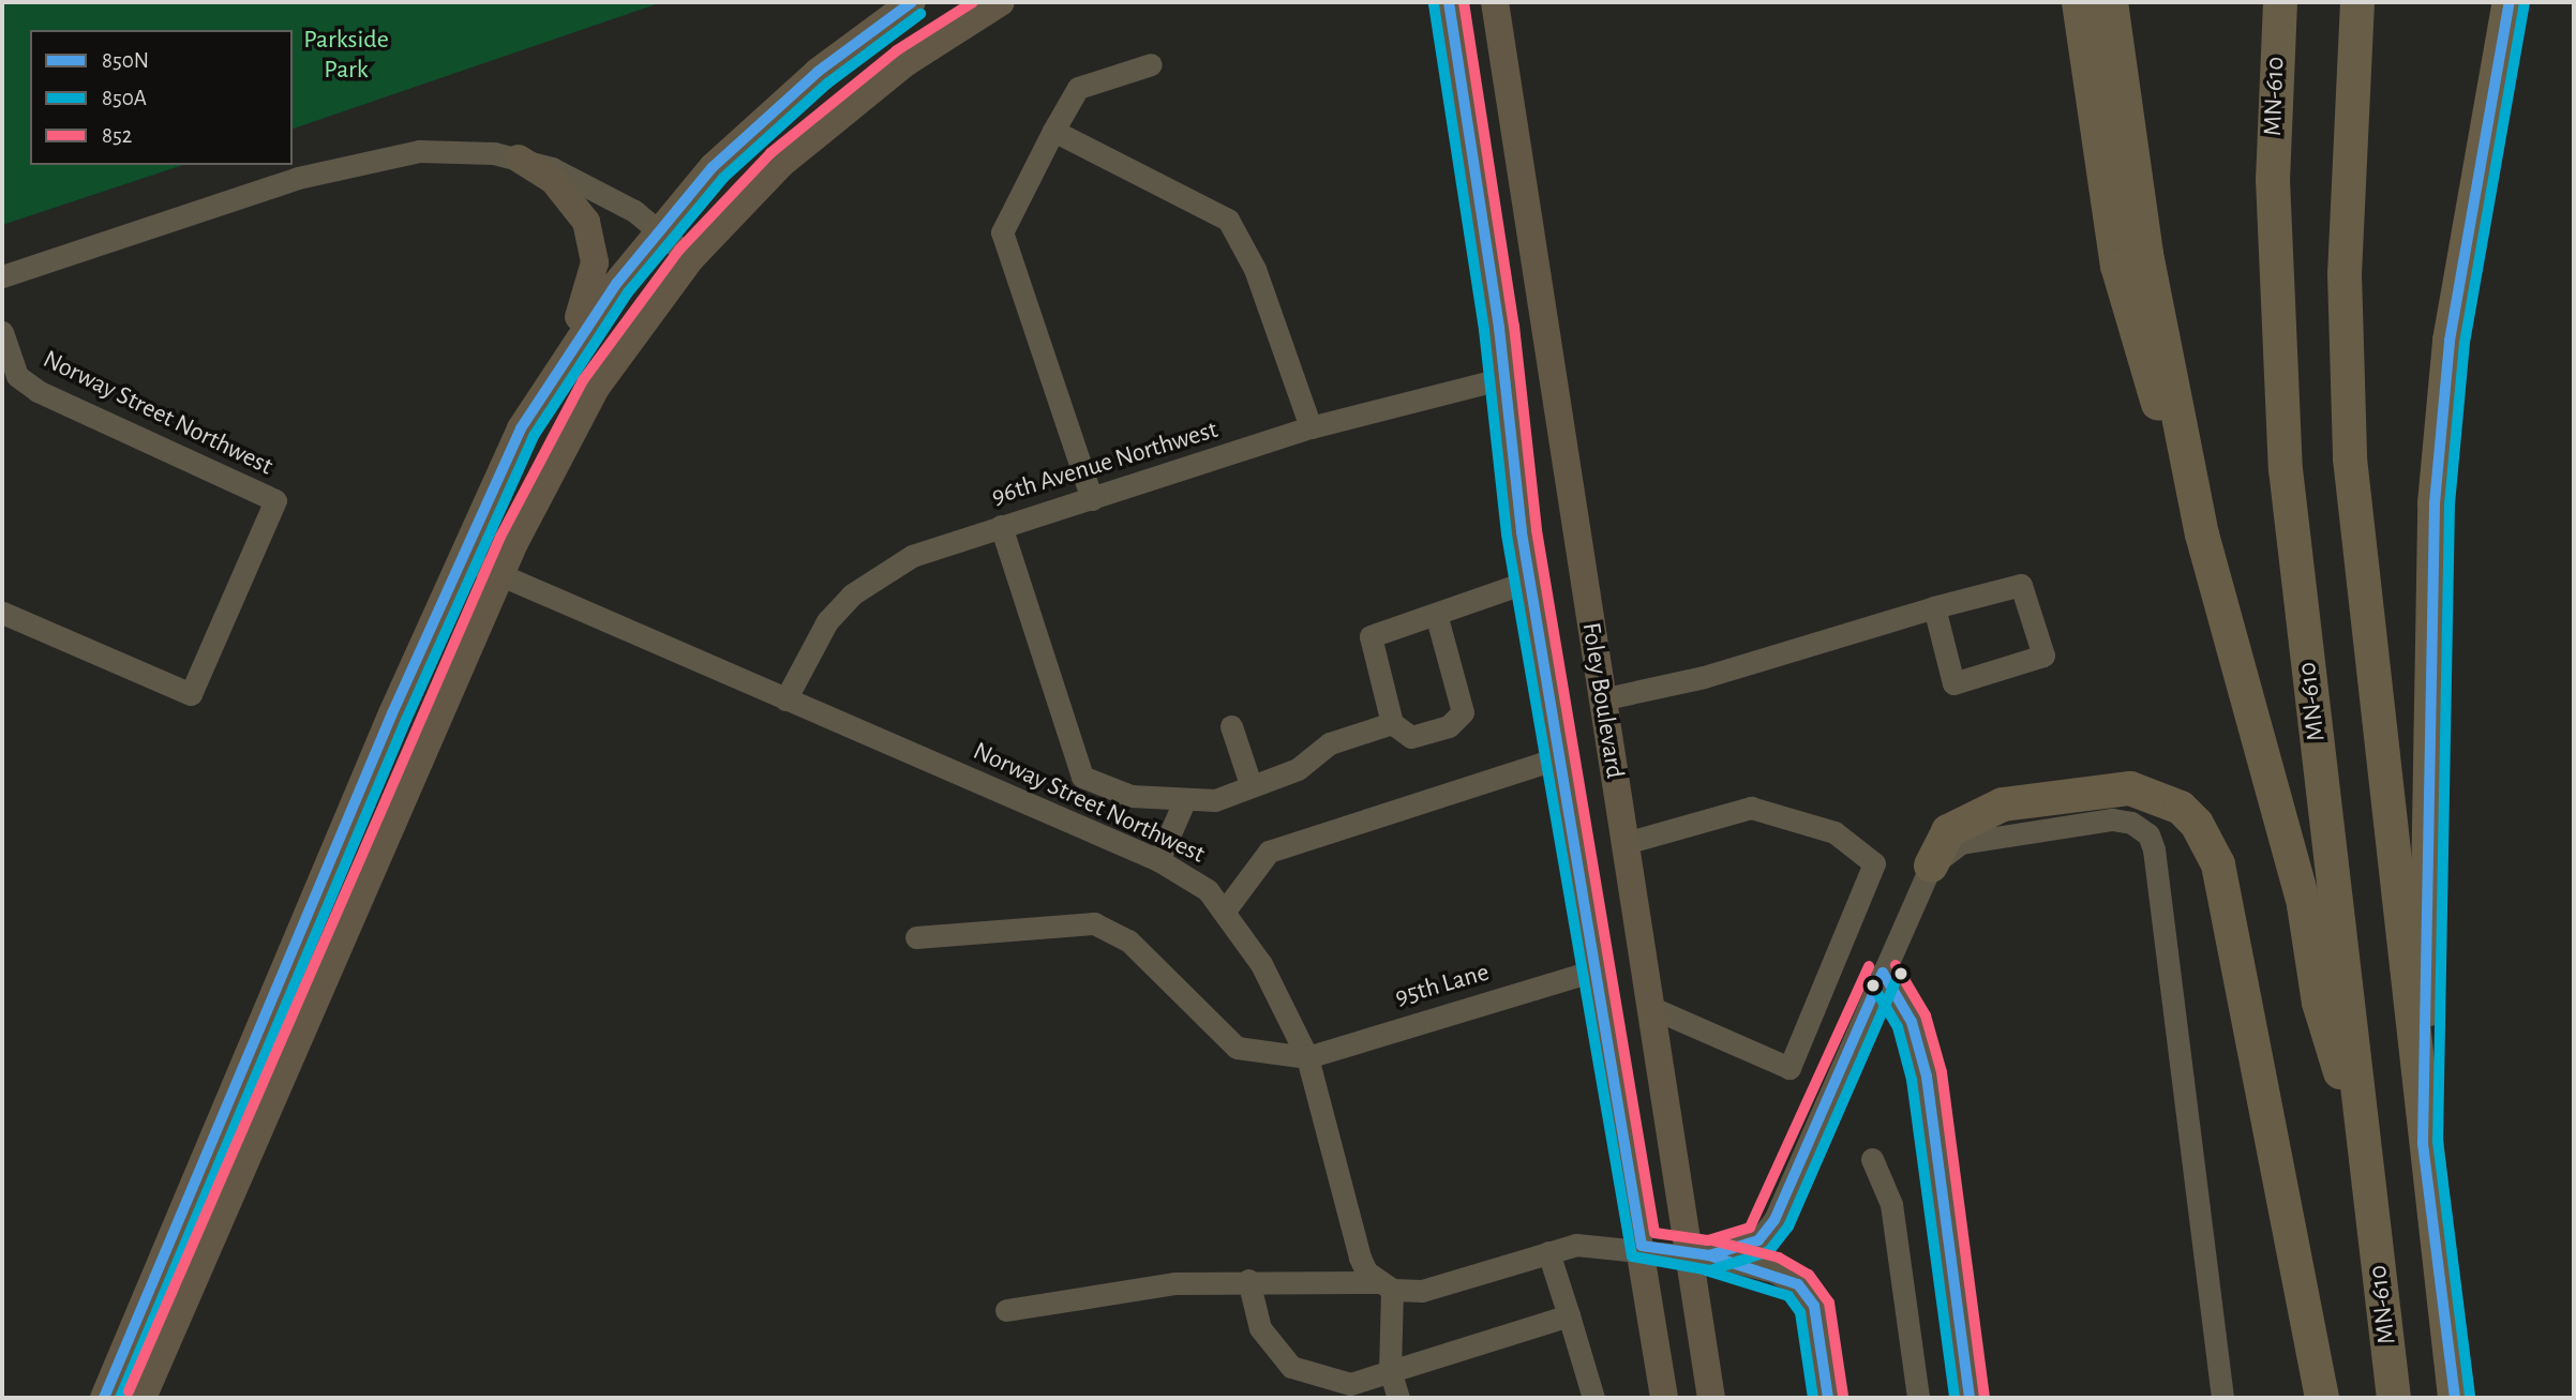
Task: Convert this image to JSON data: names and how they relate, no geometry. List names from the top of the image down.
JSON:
{
  "streets": {
    "highway": ["MN-610"],
    "main road": ["Foley Boulevard"],
    "street": ["Norway Street Northwest", "96th Avenue Northwest", "95th Lane"]
  },
  "crossings": [
    ["Norway Street Northwest", "96th Avenue Northwest"],
    ["Norway Street Northwest", "95th Lane"],
    ["96th Avenue Northwest", "Foley Boulevard"],
    ["Foley Boulevard", "95th Lane"]
  ],
  "parks": ["Parkside Park"],
  "lines": ["transit line 850N", "transit line 852", "transit line 850A"],
  "legend": ["850N", "850A", "852"]
}
